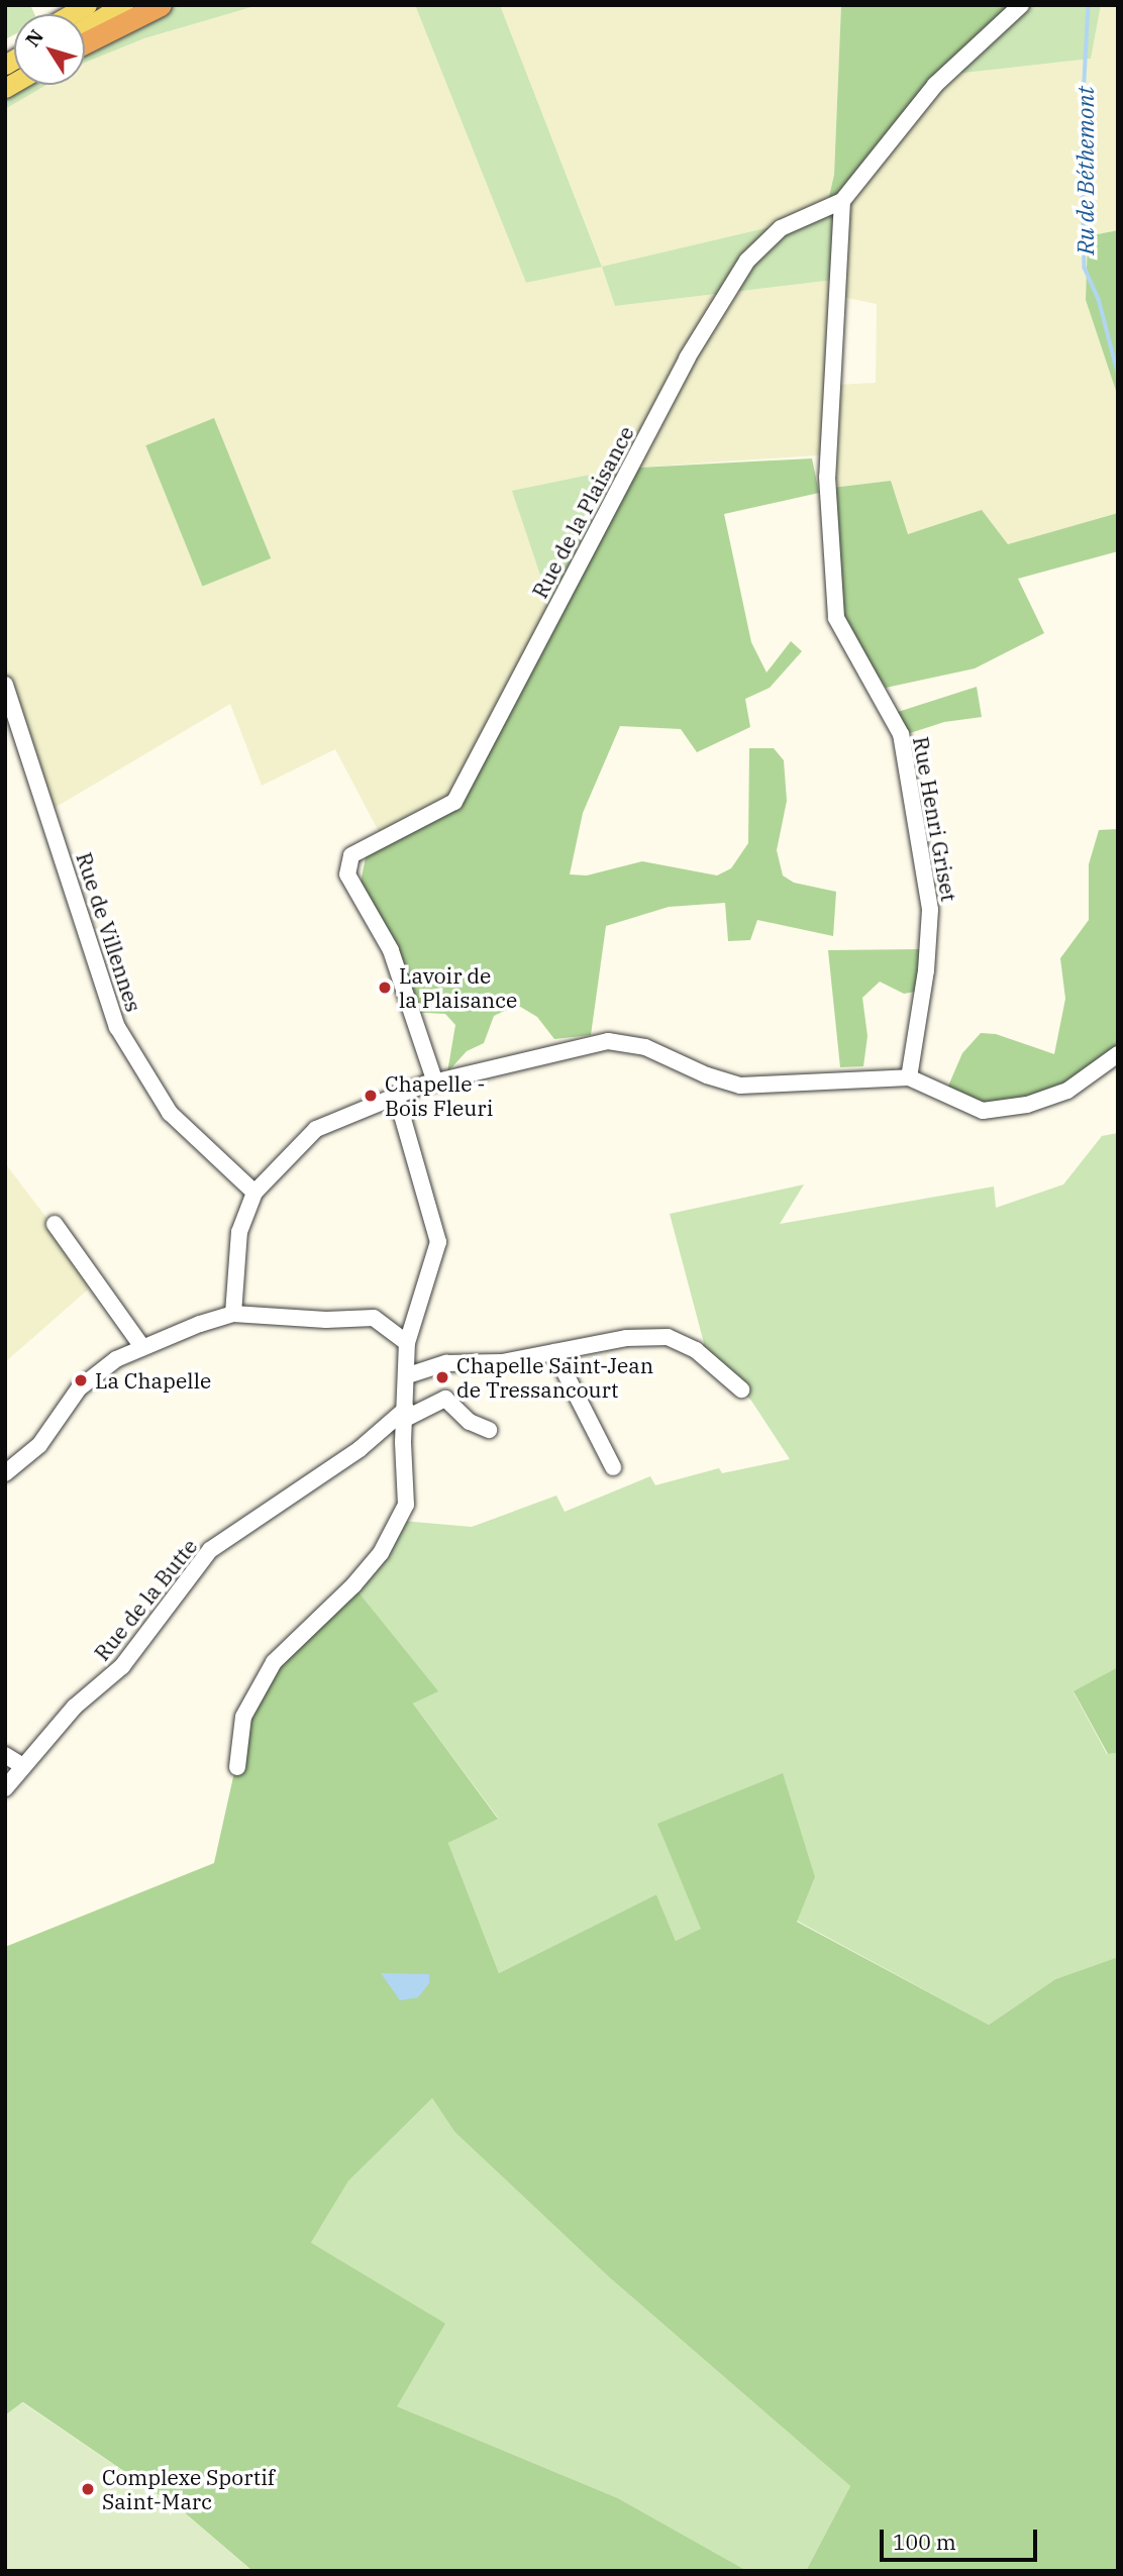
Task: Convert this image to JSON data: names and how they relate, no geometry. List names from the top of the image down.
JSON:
{
  "streets": {
    "street": [
      "Rue de la Plaisance",
      "Rue Henri Griset",
      "Rue de Villennes",
      "Rue de la Butte"
    ]
  },
  "crossings": [
    ["Rue de la Plaisance", "Rue Henri Griset"]
  ],
  "water": ["Ru de Béthemont"],
  "places": [
    "Lavoir de la Plaisance",
    "Chapelle - Bois Fleuri",
    "Chapelle Saint-Jean de Tressancourt",
    "La Chapelle",
    "Complexe Sportif Saint-Marc"
  ],
  "scale_bar": "100 m",
  "north": "top left"
}
